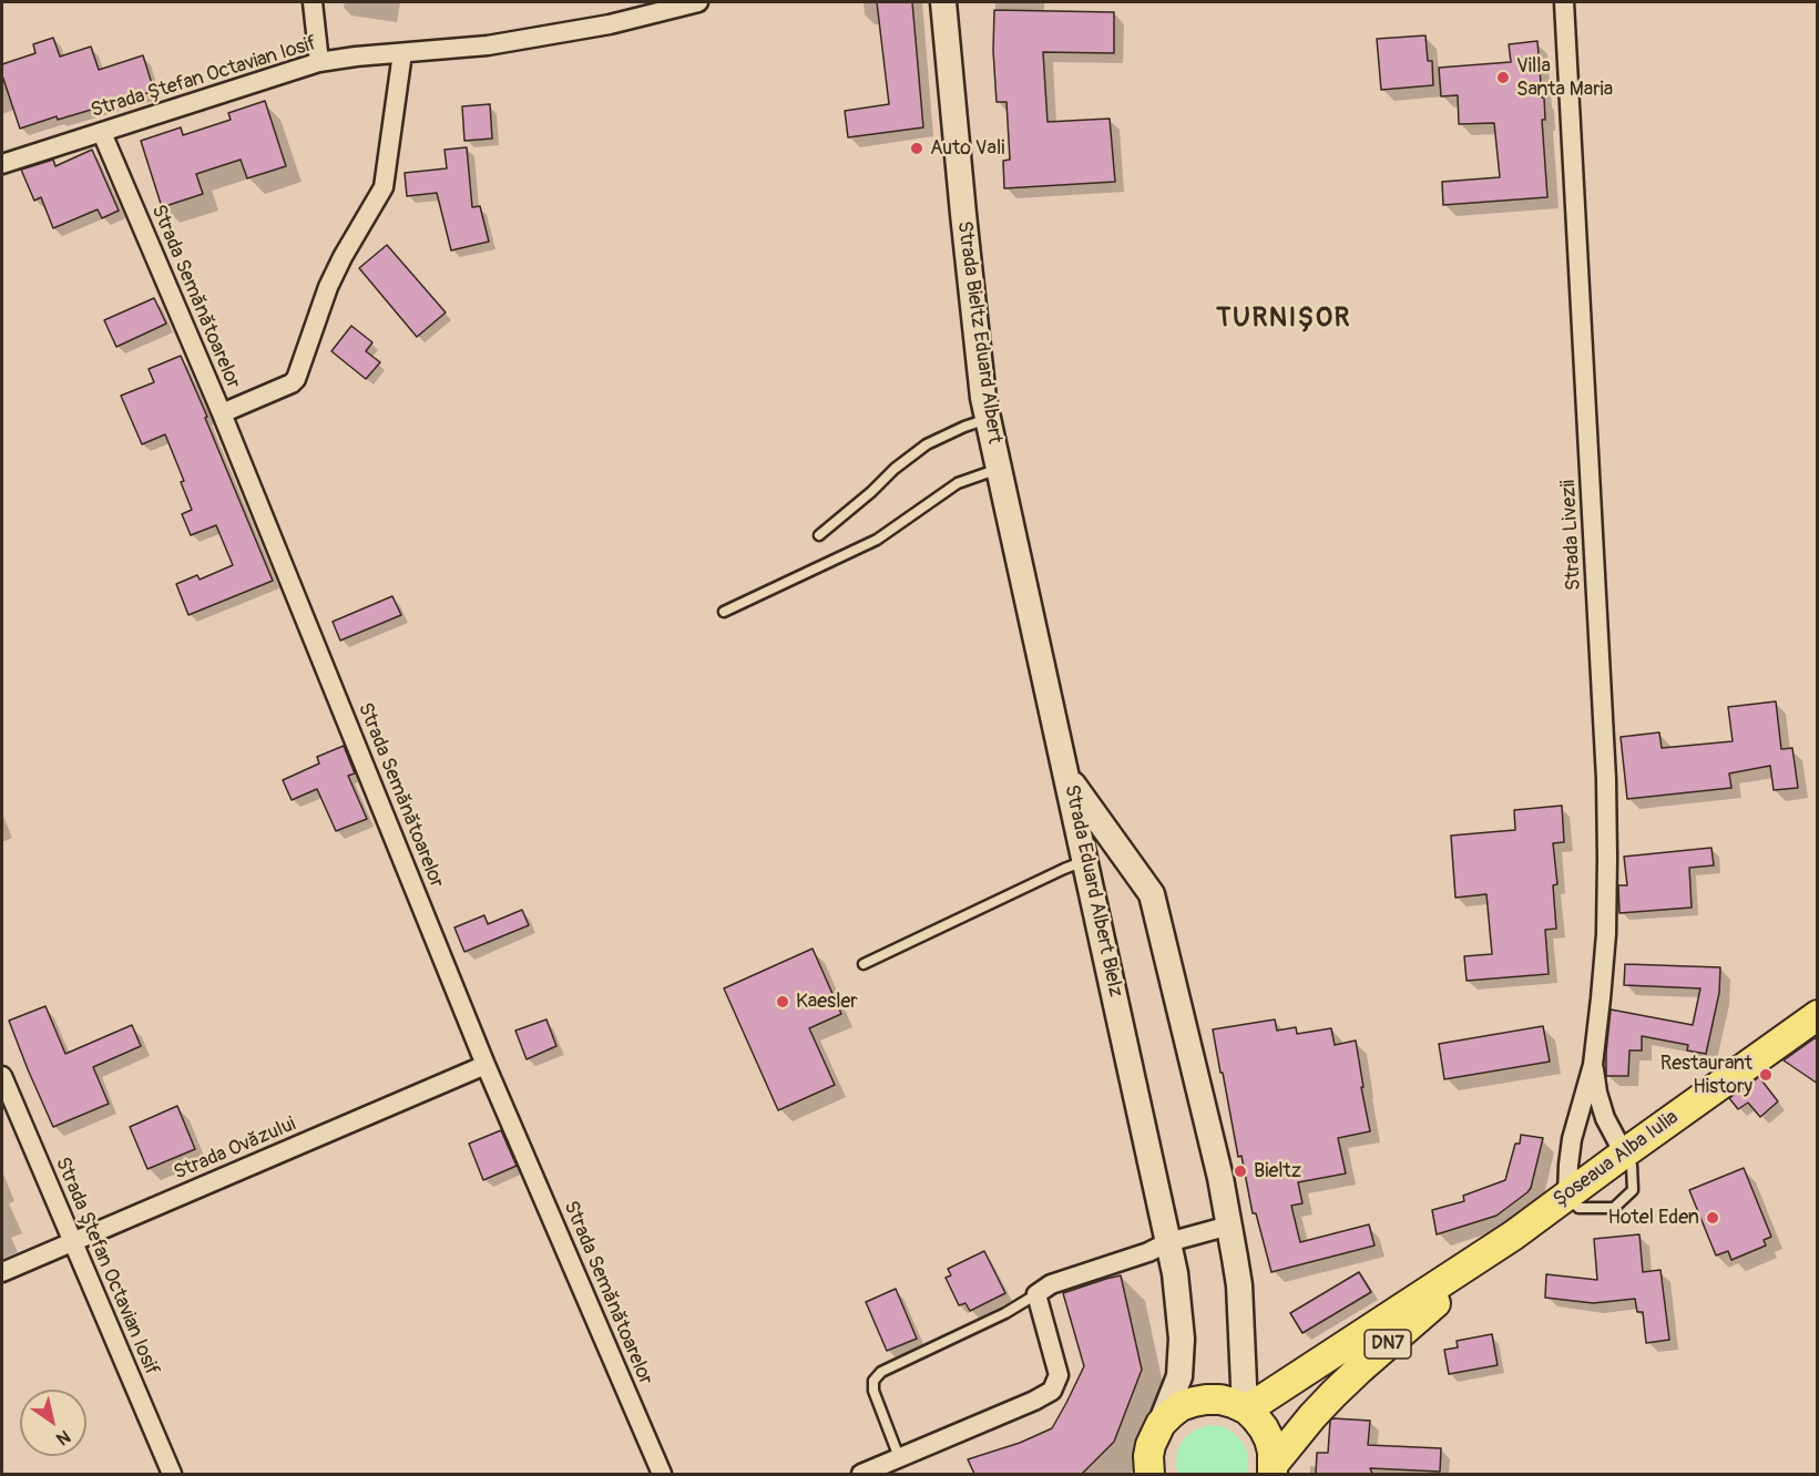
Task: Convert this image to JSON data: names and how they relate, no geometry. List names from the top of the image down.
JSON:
{
  "streets": {
    "main road": ["Șoseaua Alba Iulia", "DN7"],
    "street": [
      "Strada Ștefan Octavian Iosif",
      "Strada Semănătoarelor",
      "Strada Bieltz Eduard Albert",
      "Strada Livezii",
      "Strada Eduard Albert Bielz",
      "Strada Ovăzului"
    ]
  },
  "crossings": [
    ["Strada Ștefan Octavian Iosif", "Strada Semănătoarelor"],
    ["Strada Ștefan Octavian Iosif", "Strada Ovăzului"],
    ["Strada Semănătoarelor", "Strada Ovăzului"],
    ["Strada Bieltz Eduard Albert", "Strada Eduard Albert Bielz"],
    ["Strada Livezii", "Șoseaua Alba Iulia"],
    ["Strada Eduard Albert Bielz", "Șoseaua Alba Iulia"]
  ],
  "districts": ["TURNIȘOR"],
  "places": [
    "Villa Santa Maria",
    "Auto Vali",
    "Kaesler",
    "Restaurant History",
    "Bieltz",
    "Hotel Eden"
  ],
  "north": "bottom right"
}
